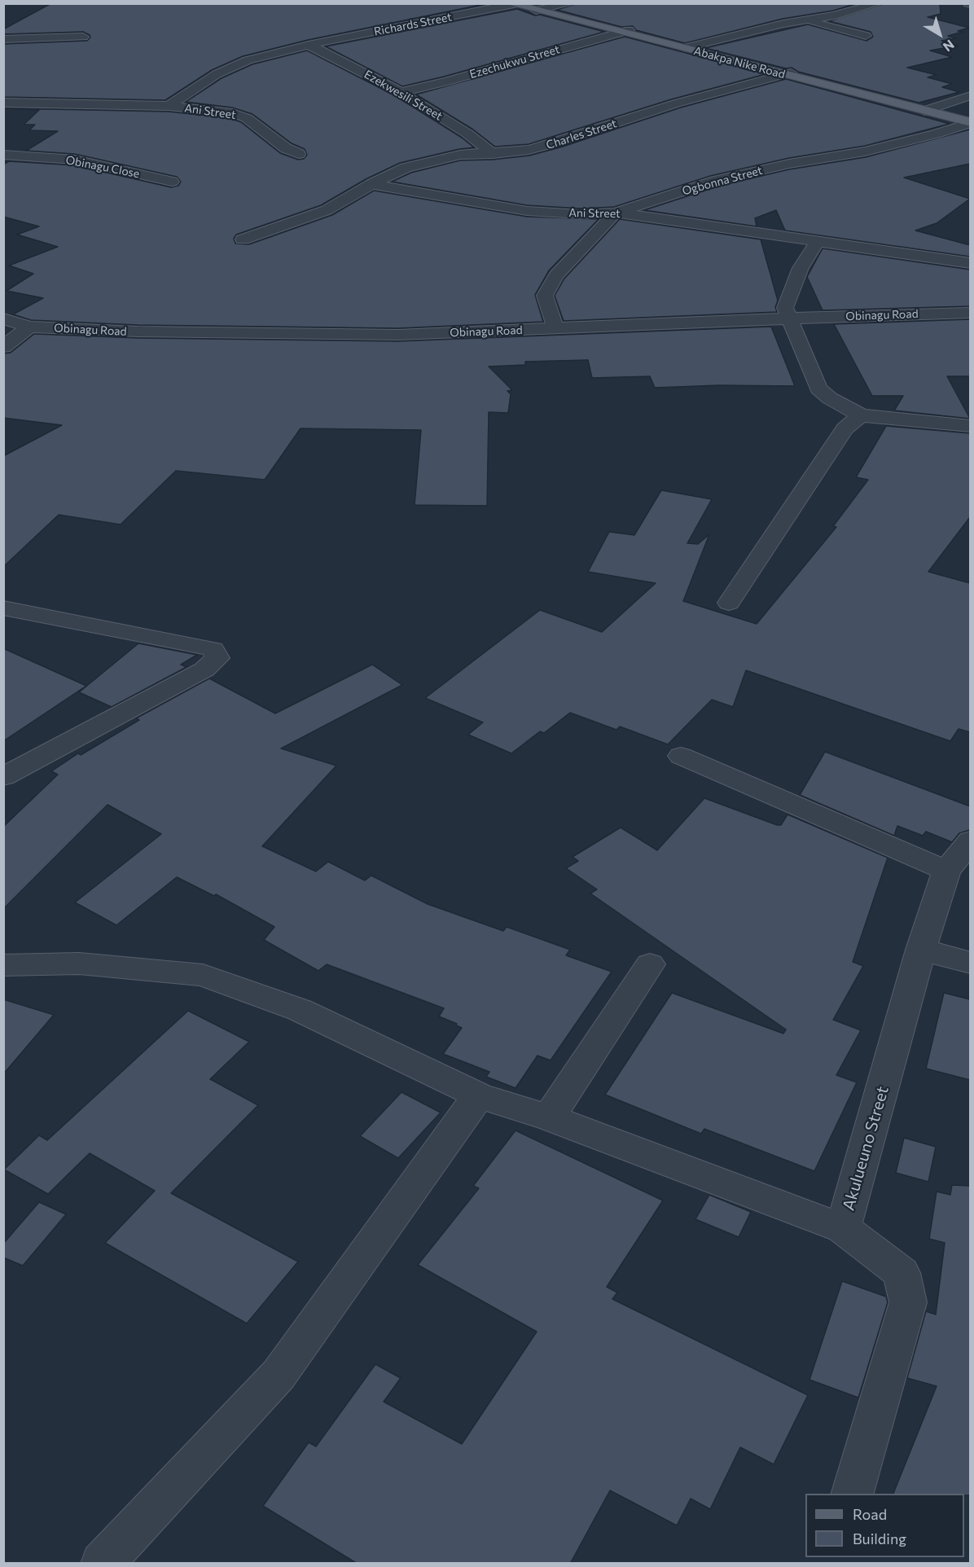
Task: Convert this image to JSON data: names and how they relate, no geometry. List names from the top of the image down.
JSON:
{
  "streets": {
    "main road": ["Abakpa Nike Road"],
    "street": [
      "Richards Street",
      "Ezechukwu Street",
      "Ezekwesili Street",
      "Ani Street",
      "Charles Street",
      "Obinagu Close",
      "Ogbonna Street",
      "Obinagu Road",
      "Akulueuno Street"
    ]
  },
  "crossings": [
    ["Richards Street", "Abakpa Nike Road"],
    ["Richards Street", "Ezekwesili Street"],
    ["Richards Street", "Ani Street"],
    ["Ezechukwu Street", "Abakpa Nike Road"],
    ["Ezechukwu Street", "Ezekwesili Street"],
    ["Abakpa Nike Road", "Charles Street"],
    ["Abakpa Nike Road", "Ogbonna Street"],
    ["Ezekwesili Street", "Charles Street"],
    ["Ani Street", "Charles Street"],
    ["Ani Street", "Ogbonna Street"],
    ["Ogbonna Street", "Obinagu Road"]
  ],
  "legend": ["Road", "Building"],
  "north": "bottom right"
}
